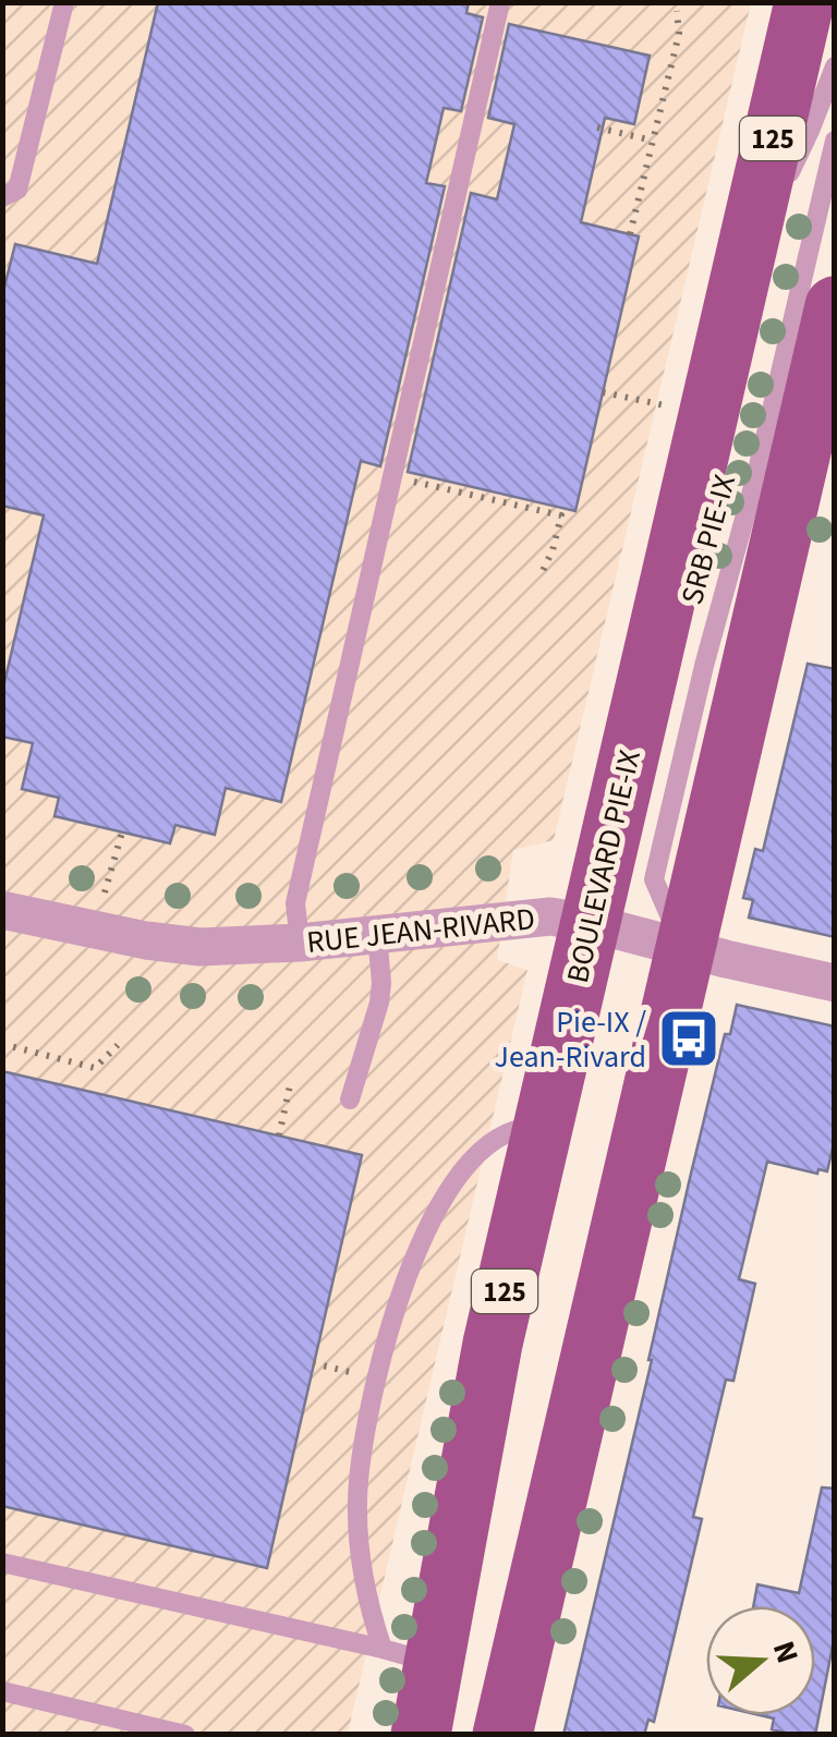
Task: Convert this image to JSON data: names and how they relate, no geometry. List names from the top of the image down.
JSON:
{
  "streets": {
    "main road": ["125", "BOULEVARD PIE-IX"],
    "street": ["RUE JEAN-RIVARD"],
    "lane": ["SRB PIE-IX"]
  },
  "crossings": [
    ["SRB PIE-IX", "RUE JEAN-RIVARD"],
    ["BOULEVARD PIE-IX", "RUE JEAN-RIVARD"]
  ],
  "places": {
    "bus stop": ["Pie-IX / Jean-Rivard"]
  },
  "north": "right"
}
